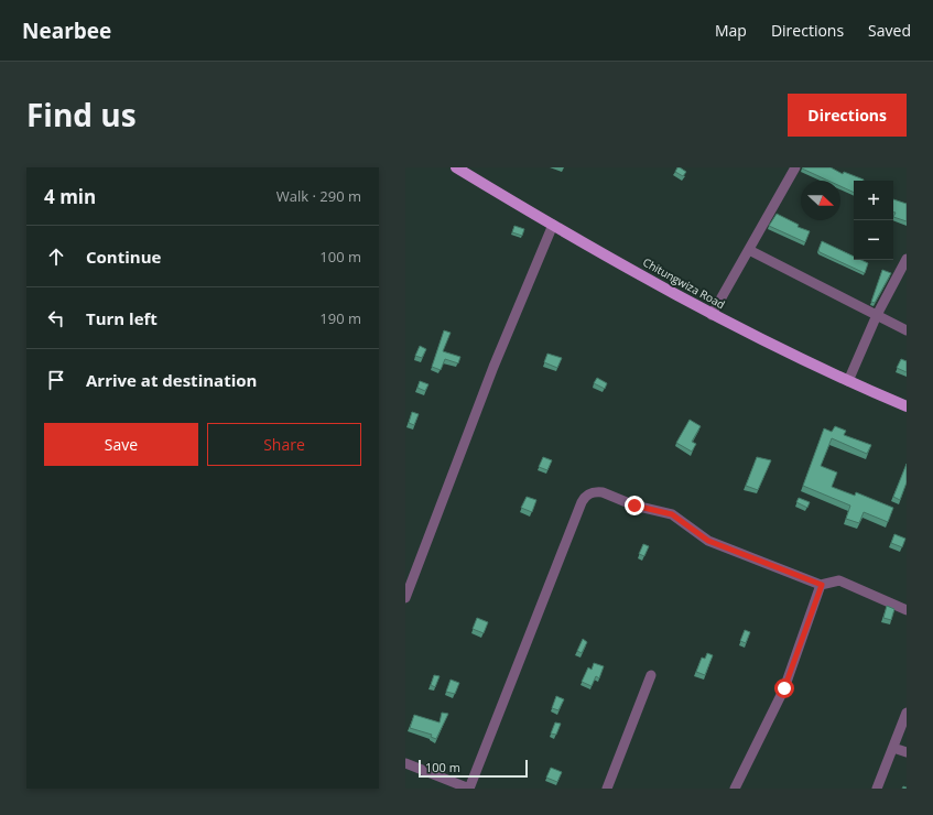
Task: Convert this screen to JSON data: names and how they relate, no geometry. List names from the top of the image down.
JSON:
{
  "streets": {
    "main road": ["Chitungwiza Road"]
  },
  "scale_bar": "100 m",
  "north": "right",
  "page": {
    "header": "Nearbee",
    "nav": ["Map", "Directions", "Saved"],
    "title": "Find us",
    "buttons": [
      "Directions",
      ["Save", "Share"]
    ],
    "heading": ["4 min", "Walk · 290 m"],
    "map_buttons": ["+", "−"],
    "list": [
      ["Continue", "100 m"],
      ["Turn left", "190 m"],
      "Arrive at destination"
    ],
    "scale": "100 m"
  }
}
